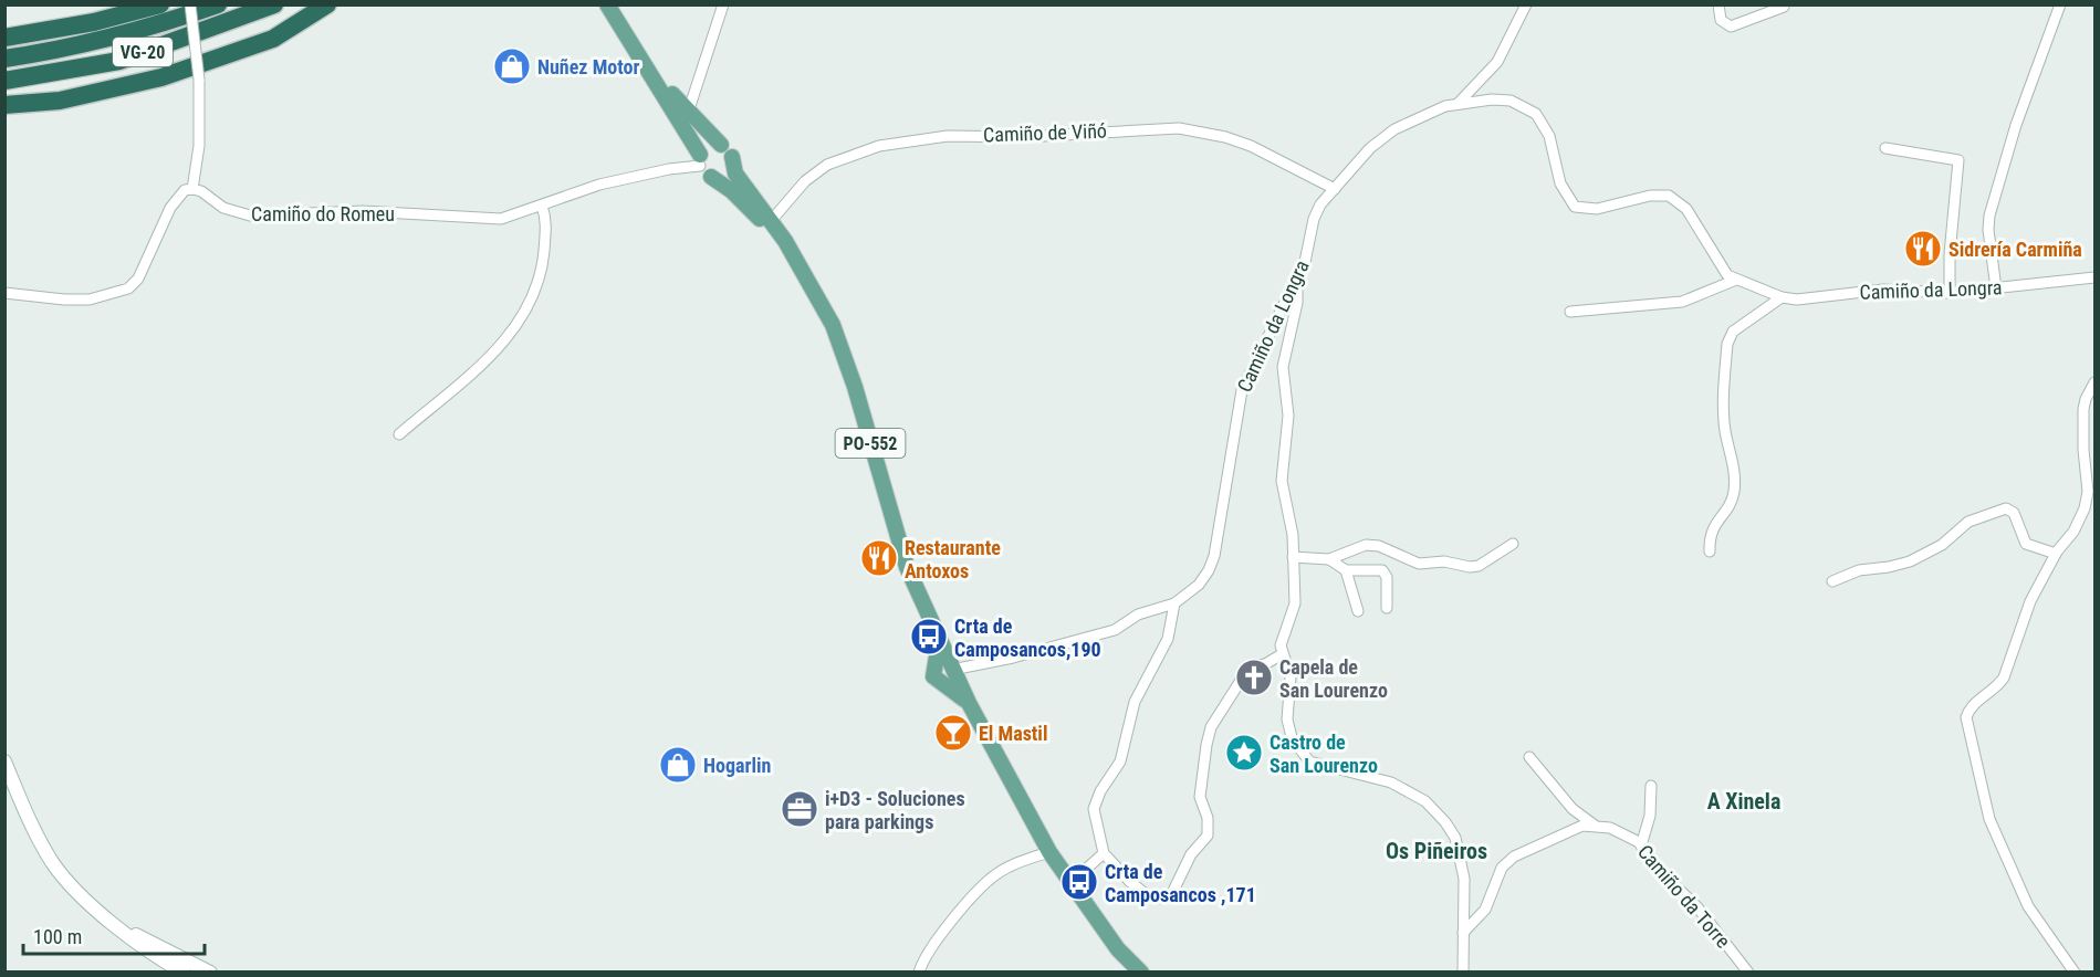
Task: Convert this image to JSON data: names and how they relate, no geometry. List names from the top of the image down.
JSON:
{
  "streets": {
    "highway": ["VG-20"],
    "main road": ["PO-552"],
    "street": [
      "Camiño de Viñó",
      "Camiño do Romeu",
      "Camiño da Longra",
      "Camiño da Torre"
    ]
  },
  "crossings": [
    ["Camiño de Viñó", "Camiño da Longra"],
    ["Camiño de Viñó", "PO-552"],
    ["Camiño do Romeu", "PO-552"],
    ["Camiño da Longra", "PO-552"]
  ],
  "districts": ["A Xinela", "Os Piñeiros"],
  "places": {
    "shop": ["Nuñez Motor", "Hogarlin"],
    "restaurant": ["Sidrería Carmiña", "Restaurante Antoxos"],
    "bus stop": ["Crta de Camposancos,190", "Crta de Camposancos ,171"],
    "church": ["Capela de San Lourenzo"],
    "bar": ["El Mastil"],
    "place": ["Castro de San Lourenzo"],
    "office": ["i+D3 - Soluciones para parkings"]
  },
  "scale_bar": "100 m"
}
